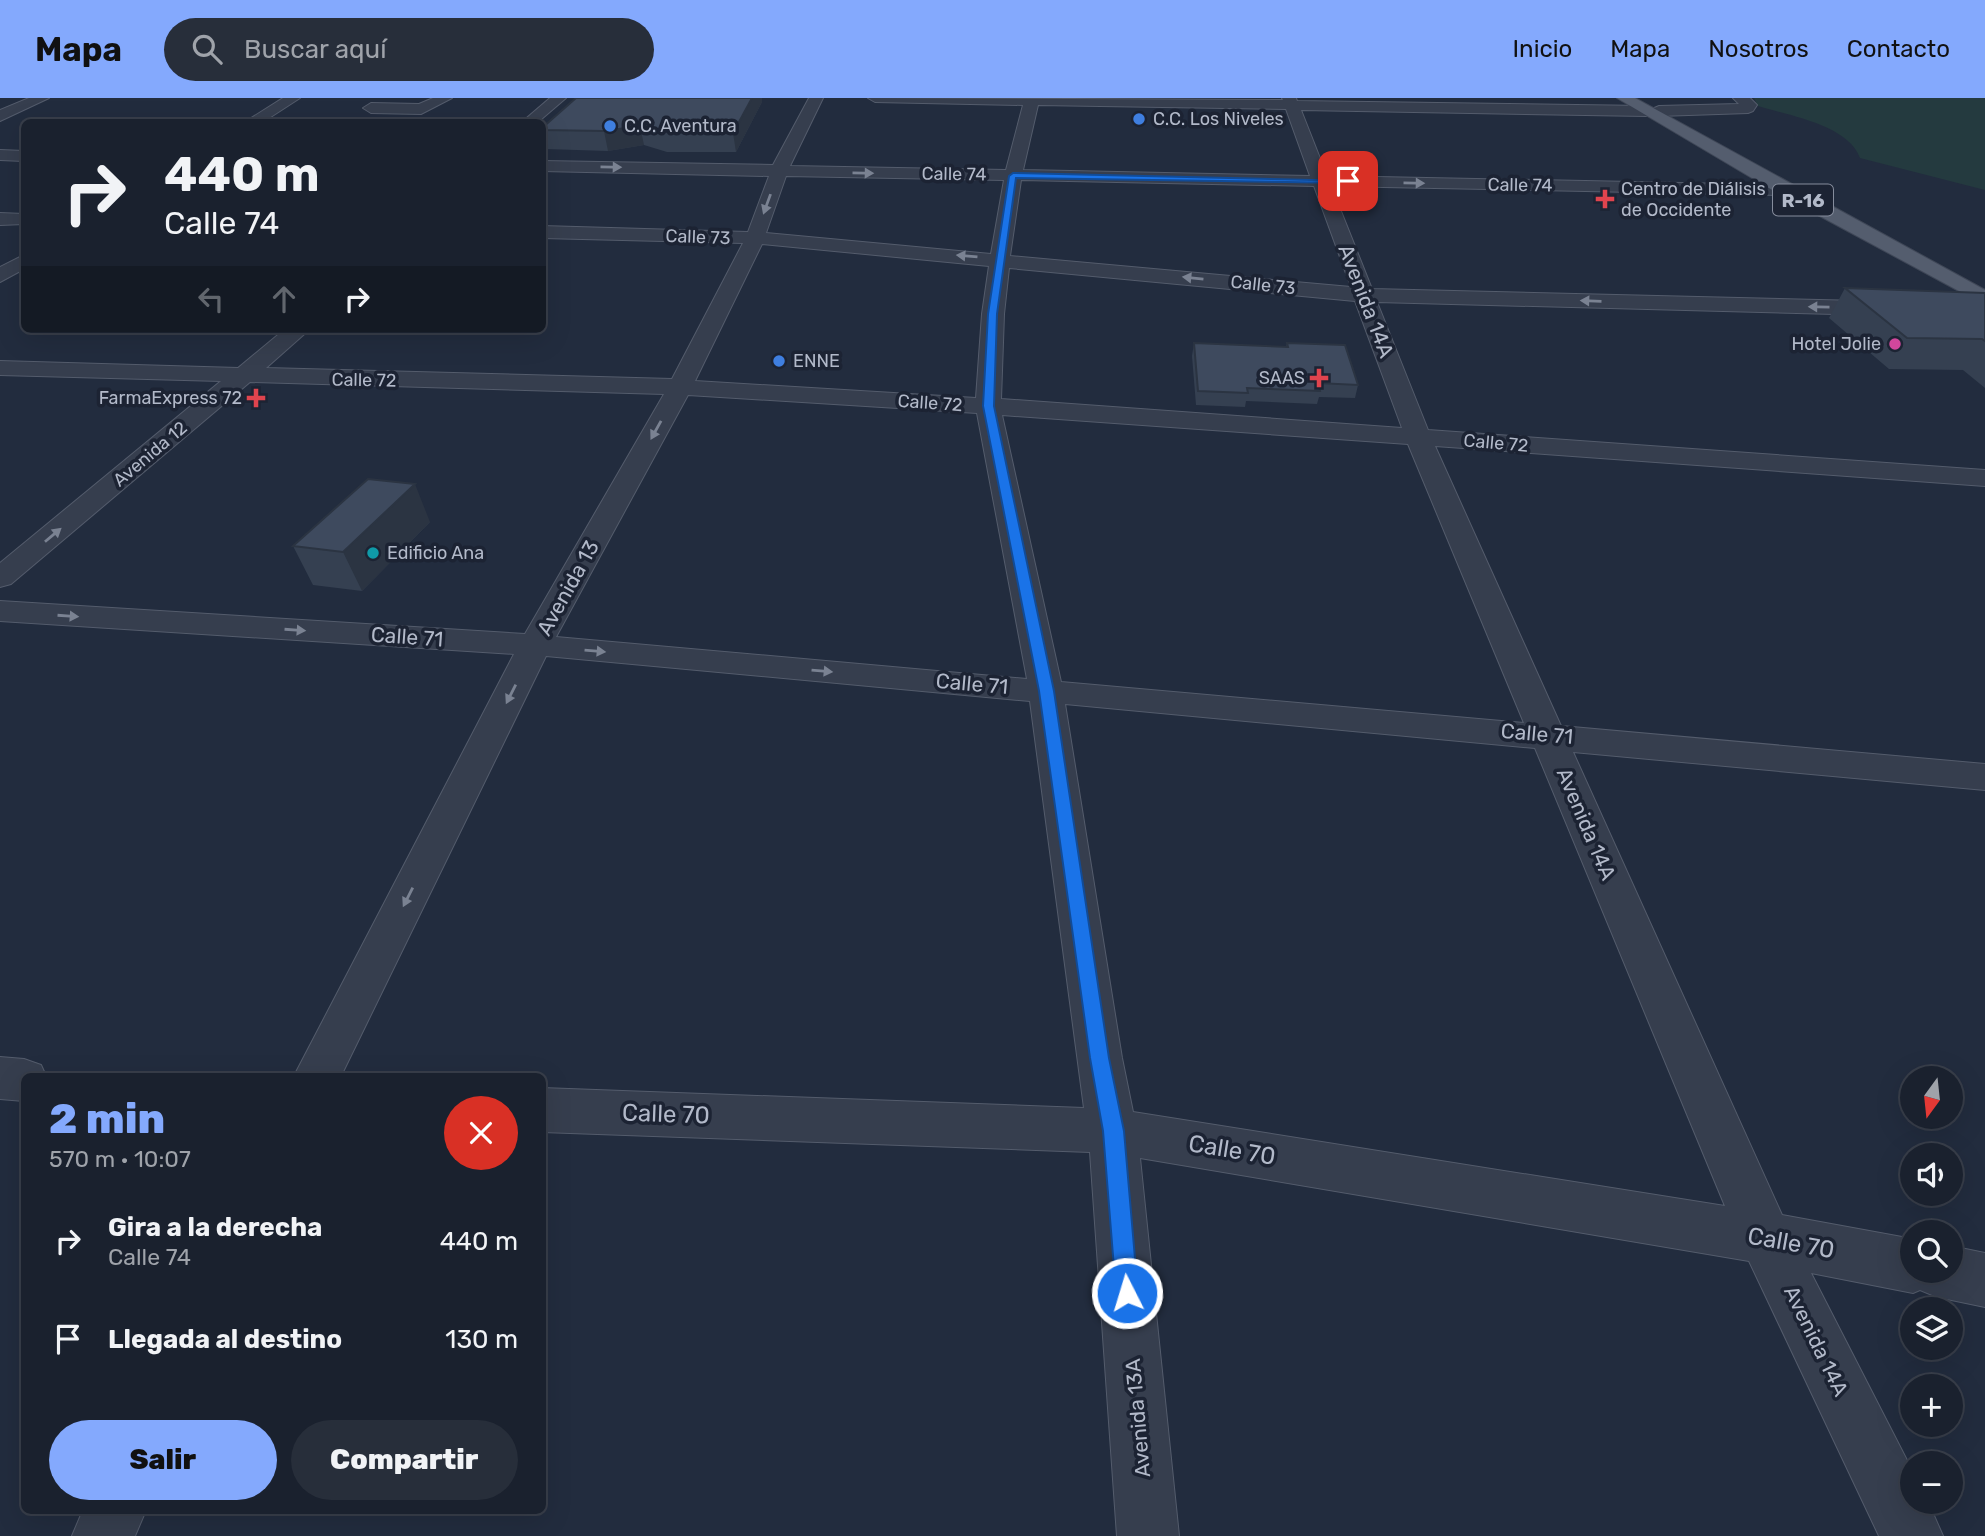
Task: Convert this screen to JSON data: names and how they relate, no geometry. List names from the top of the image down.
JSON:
{
  "streets": {
    "main road": ["R-16"],
    "street": [
      "Calle 74",
      "Calle 73",
      "Avenida 14A",
      "Calle 72",
      "Avenida 12",
      "Avenida 13",
      "Calle 71",
      "Calle 70",
      "Avenida 13A"
    ]
  },
  "crossings": [
    ["Calle 74", "R-16"],
    ["Calle 74", "Avenida 14A"],
    ["Calle 74", "Avenida 13"],
    ["Calle 74", "Avenida 13A"],
    ["Calle 73", "Avenida 14A"],
    ["Calle 73", "Avenida 13"],
    ["Calle 73", "Avenida 13A"],
    ["Avenida 14A", "Calle 72"],
    ["Avenida 14A", "Calle 71"],
    ["Avenida 14A", "Calle 70"],
    ["Calle 72", "Avenida 12"],
    ["Calle 72", "Avenida 13"],
    ["Calle 72", "Avenida 13A"],
    ["Avenida 13", "Calle 71"],
    ["Calle 71", "Avenida 13A"],
    ["Calle 70", "Avenida 13A"]
  ],
  "one_way": ["Avenida 12", "Avenida 13", "Calle 71"],
  "places": {
    "other": [
      "C.C. Los Niveles",
      "C.C. Aventura",
      "Hotel Jolie",
      "ENNE",
      "Edificio Ana"
    ],
    "health": ["Centro de Diálisis de Occidente", "SAAS", "FarmaExpress 72"]
  },
  "north": "bottom",
  "page": {
    "header": "Mapa",
    "search": "Buscar aquí",
    "nav": [
      "Inicio",
      "Mapa",
      "Nosotros",
      "Contacto"
    ],
    "turn": ["440 m", "Calle 74"],
    "map_buttons": ["+", "−"],
    "heading": ["2 min", "570 m · 10:07"],
    "list": [
      {
        "name": "Gira a la derecha",
        "note": "Calle 74",
        "value": "440 m"
      },
      {
        "name": "Llegada al destino",
        "value": "130 m"
      }
    ],
    "buttons": ["Salir", "Compartir"]
  }
}
